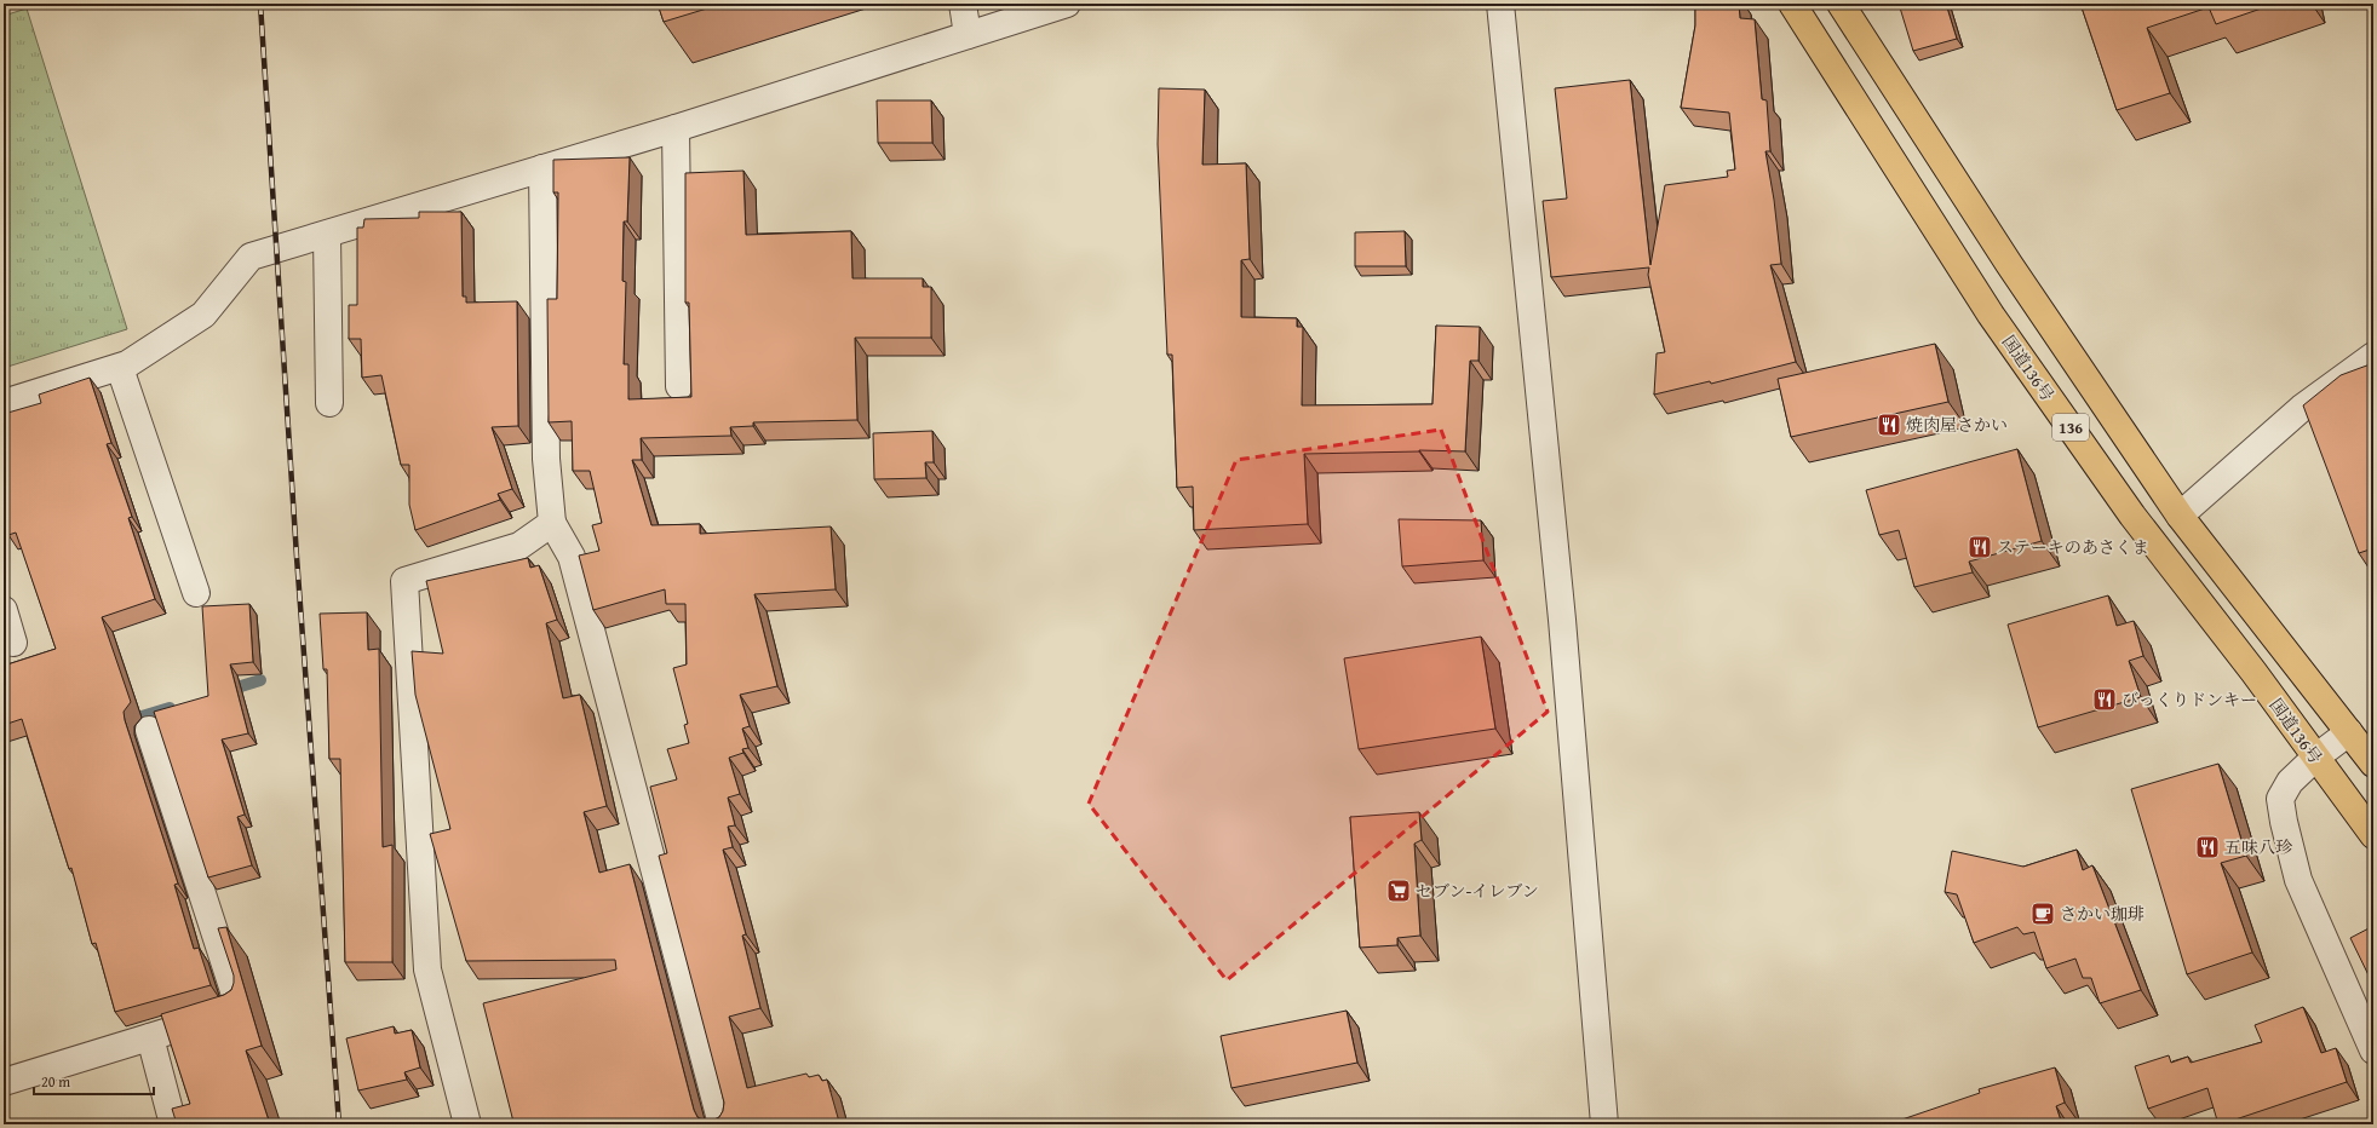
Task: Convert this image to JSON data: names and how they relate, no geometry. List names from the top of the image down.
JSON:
{
  "streets": {
    "highway": ["国道136号", "136"]
  },
  "places": {
    "restaurant": [
      "焼肉屋さかい",
      "ステーキのあさくま",
      "びっくりドンキー",
      "五味八珍"
    ],
    "supermarket": ["セブン-イレブン"],
    "cafe": ["さかい珈琲"]
  },
  "scale_bar": "20 m"
}
